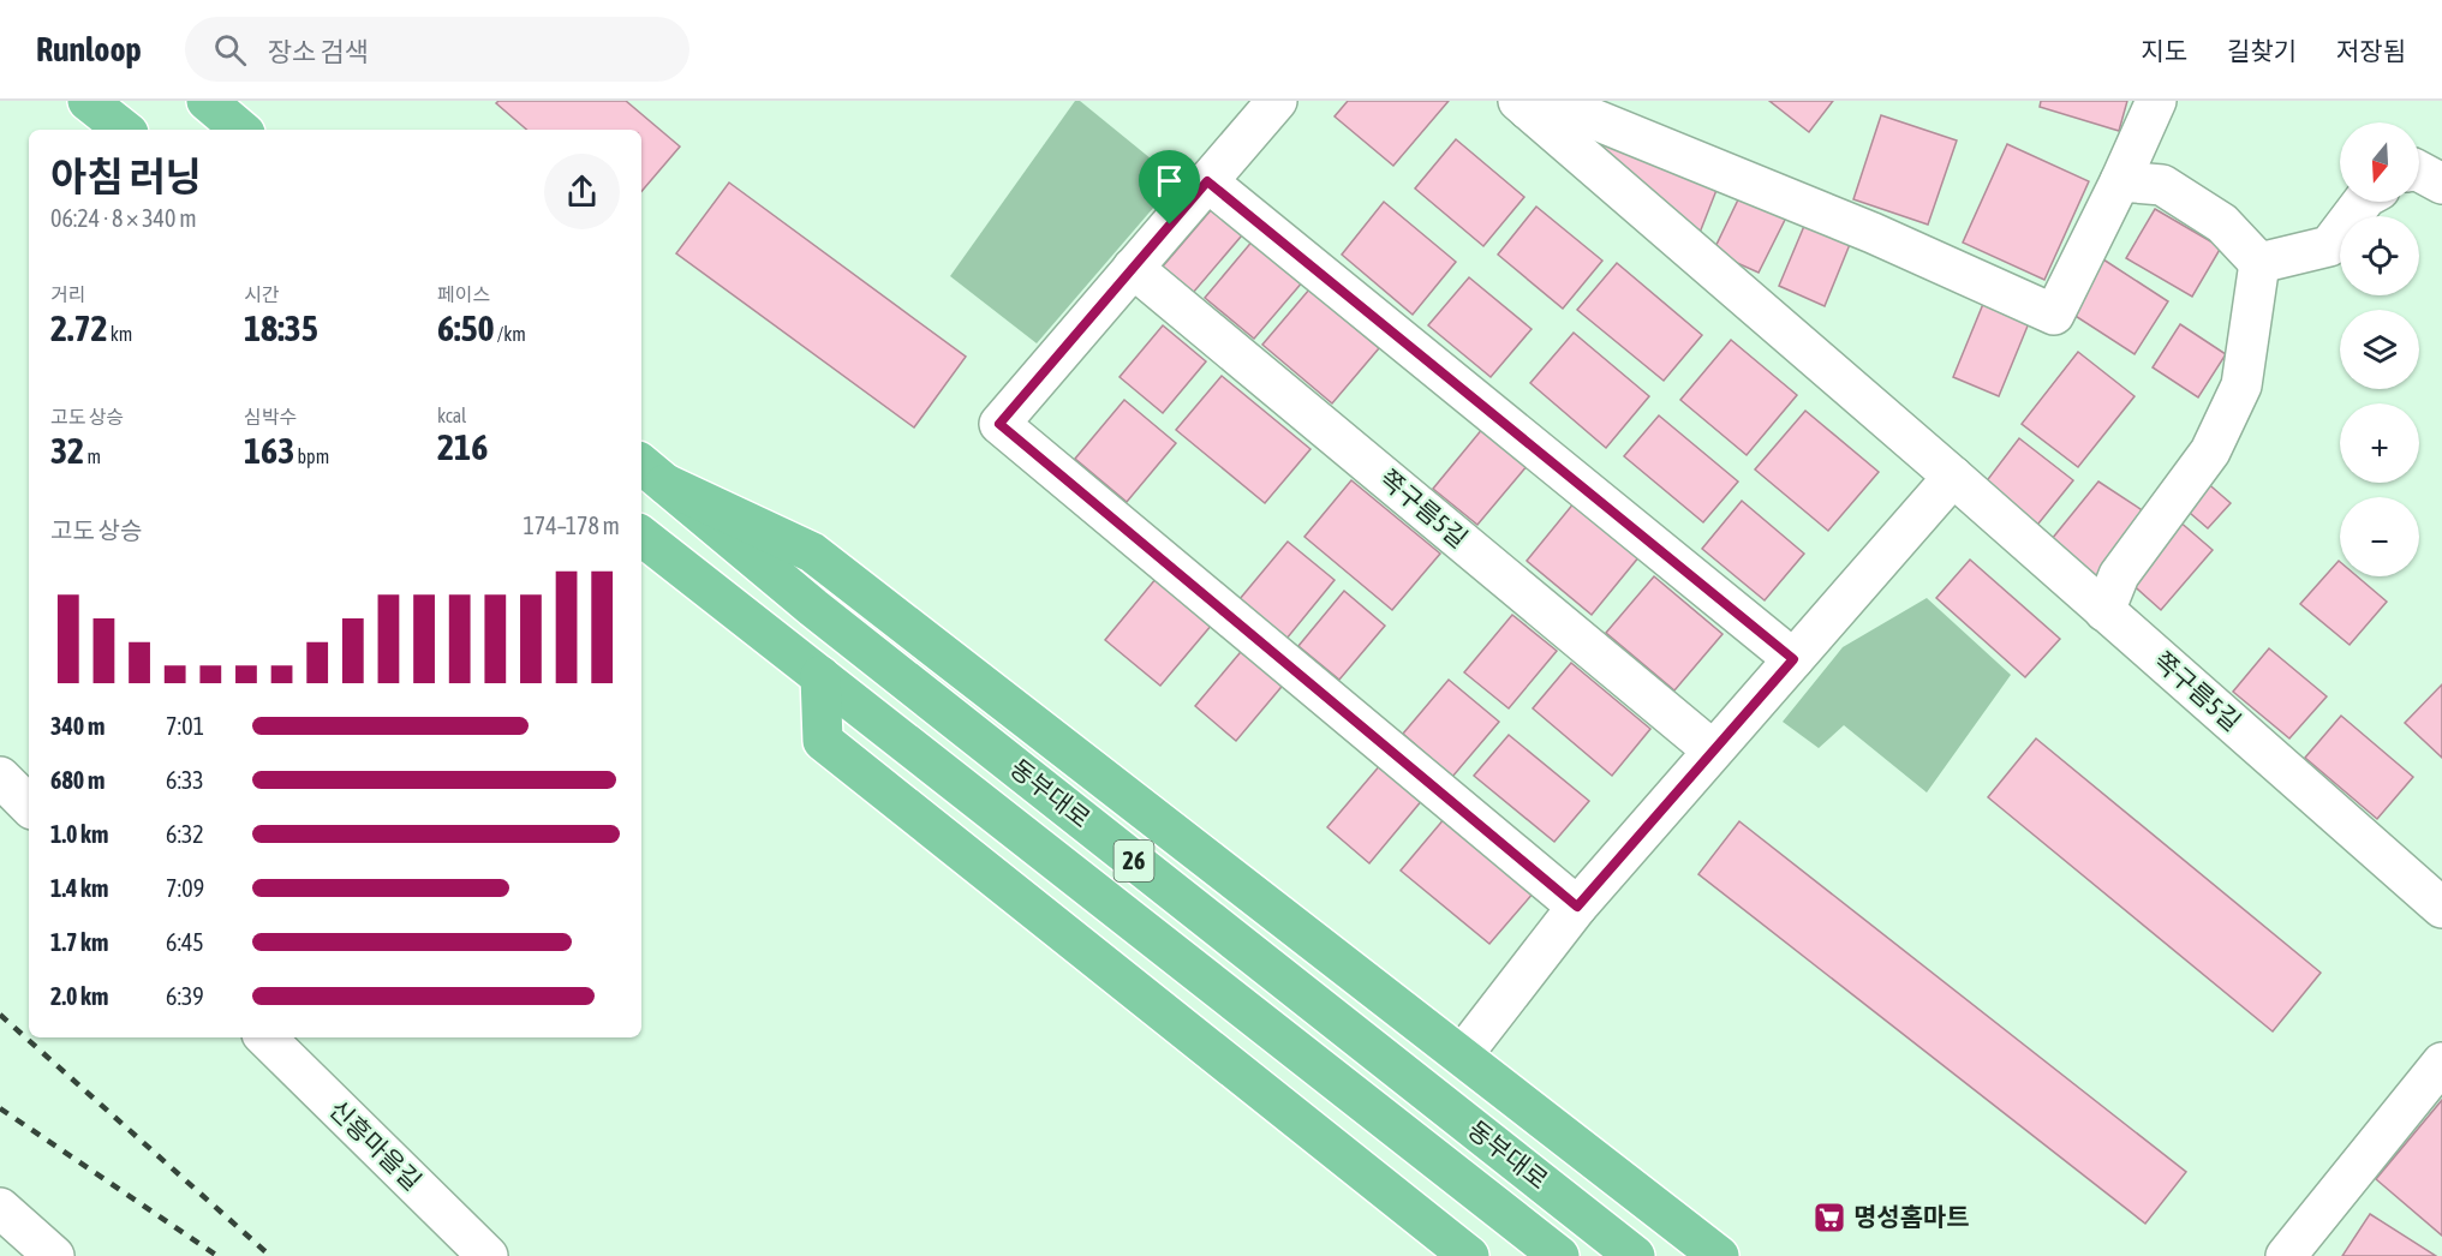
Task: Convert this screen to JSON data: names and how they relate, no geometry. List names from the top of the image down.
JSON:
{
  "streets": {
    "main road": ["동부대로", "26"],
    "street": ["쪽구름5길", "신흥마을길"]
  },
  "places": {
    "supermarket": ["명성홈마트"]
  },
  "north": "bottom",
  "page": {
    "header": "Runloop",
    "search": "장소 검색",
    "nav": ["지도", "길찾기", "저장됨"],
    "map_buttons": ["+", "−"],
    "heading": ["아침 러닝", "06:24 · 8 × 340 m"],
    "stats": [
      ["거리", "2.72 km"],
      ["시간", "18:35"],
      ["페이스", "6:50 /km"],
      ["고도 상승", "32 m"],
      ["심박수", "163 bpm"],
      ["kcal", "216"]
    ],
    "chart": ["고도 상승", "174–178 m"],
    "list": [
      {
        "name": "340 m",
        "note": "7:01"
      },
      {
        "name": "680 m",
        "note": "6:33"
      },
      {
        "name": "1.0 km",
        "note": "6:32"
      },
      {
        "name": "1.4 km",
        "note": "7:09"
      },
      {
        "name": "1.7 km",
        "note": "6:45"
      },
      {
        "name": "2.0 km",
        "note": "6:39"
      }
    ]
  }
}
